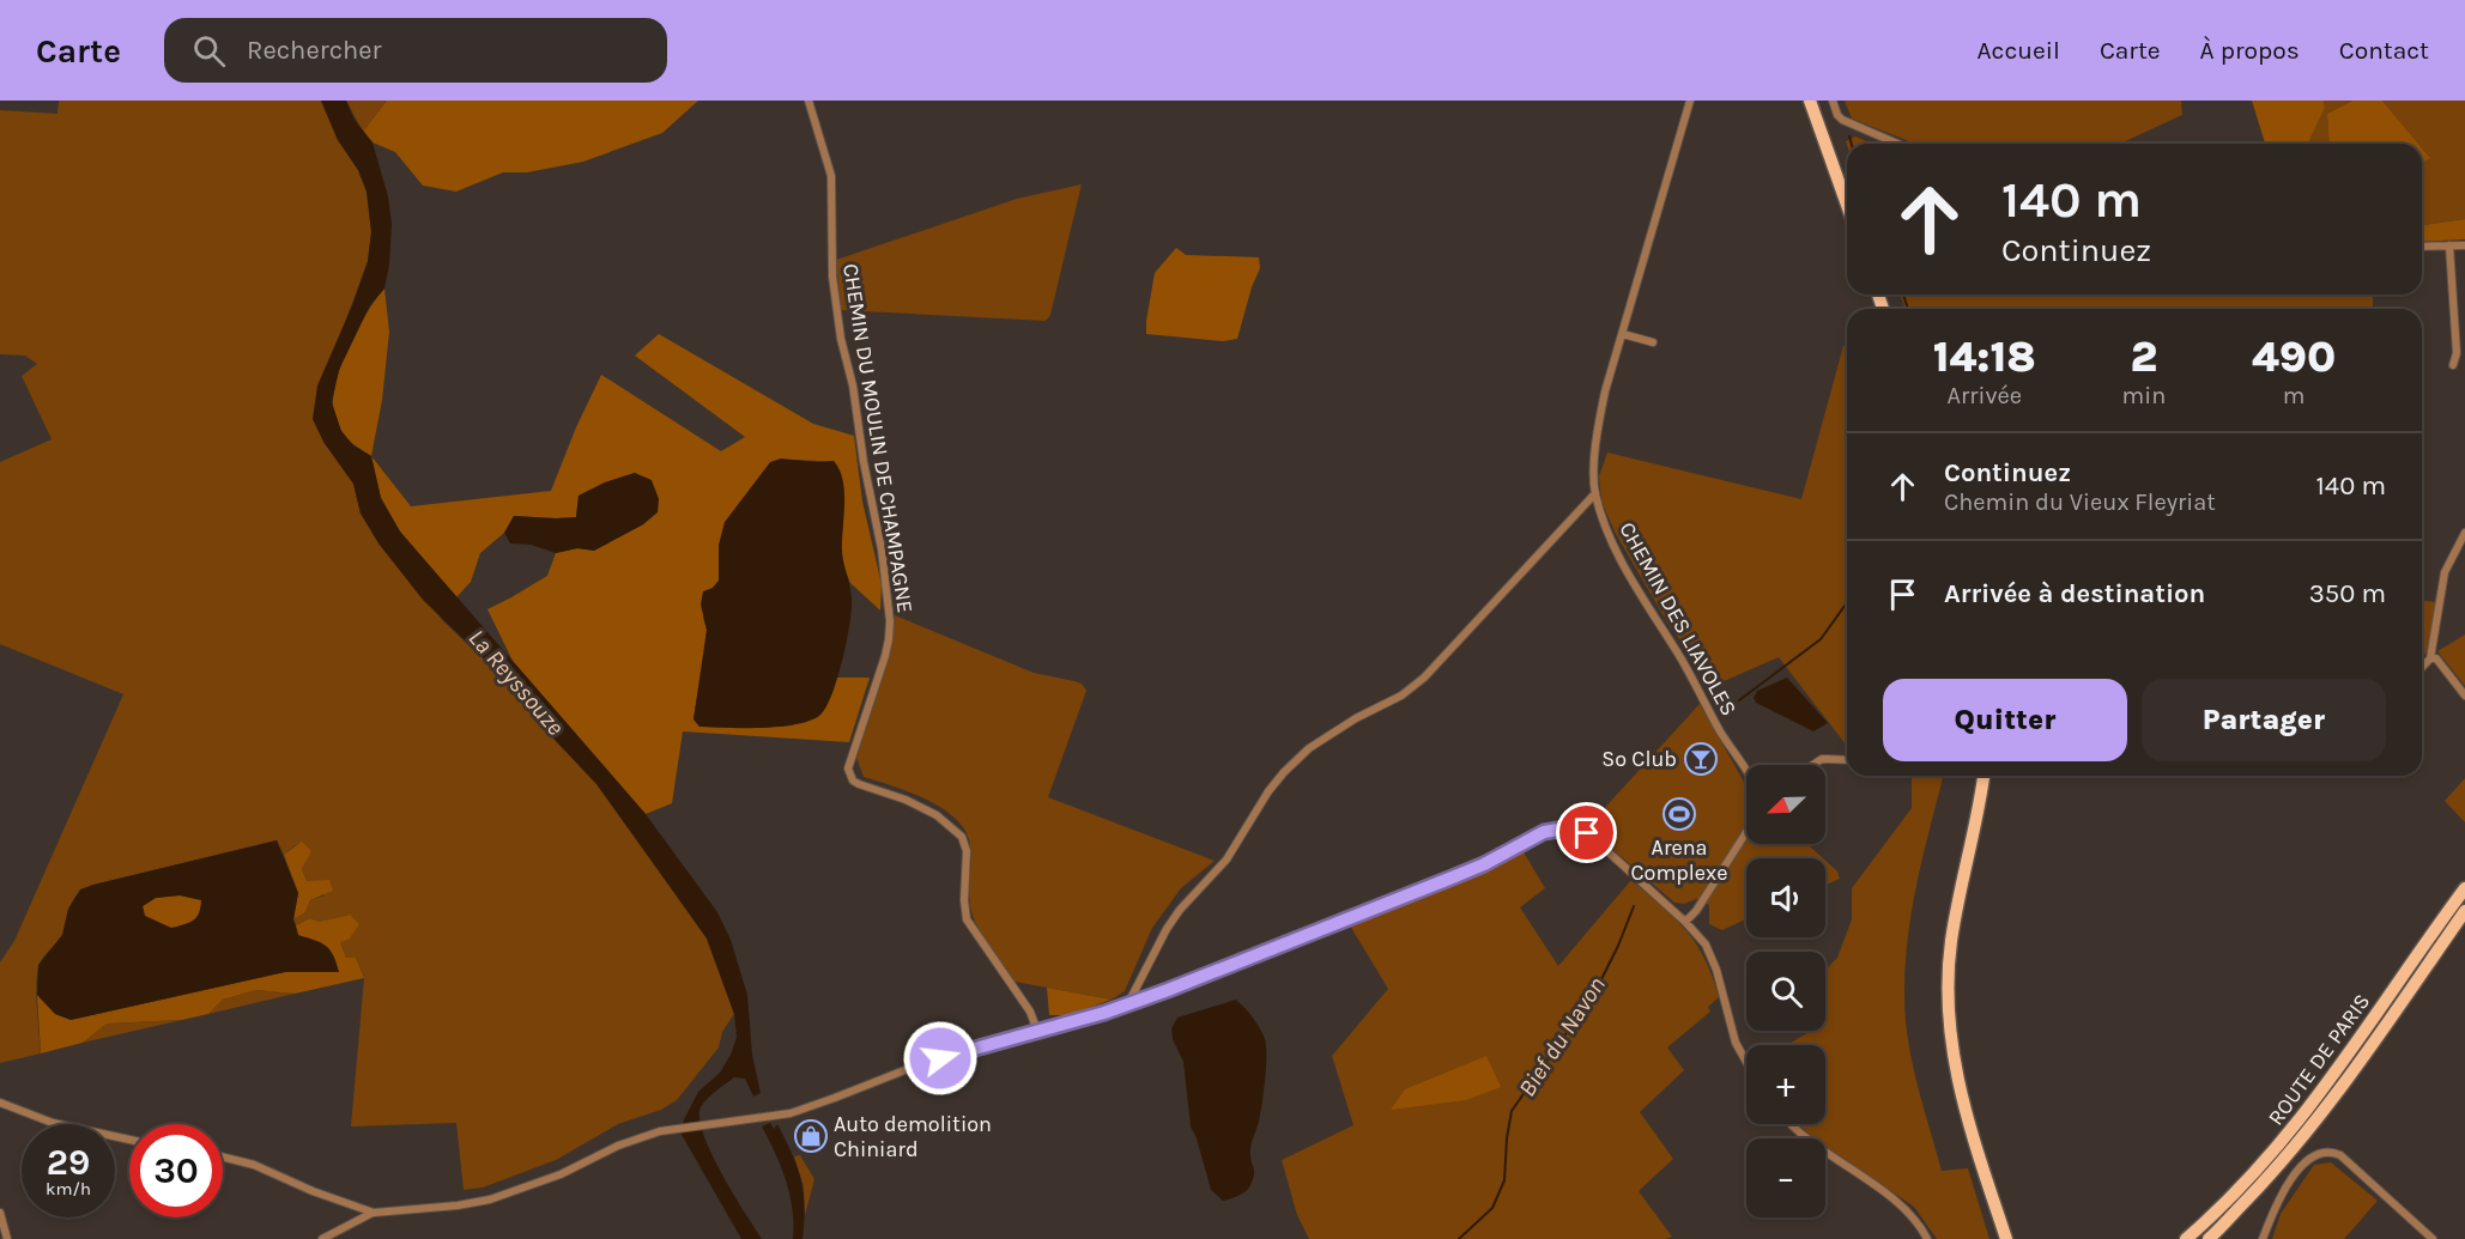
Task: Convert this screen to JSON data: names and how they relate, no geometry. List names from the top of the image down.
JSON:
{
  "streets": {
    "main road": ["ROUTE DE PARIS"],
    "street": ["CHEMIN DU MOULIN DE CHAMPAGNE", "CHEMIN DES LIAVOLES"]
  },
  "water": ["La Reyssouze", "Bief du Navon"],
  "places": {
    "bar": ["So Club"],
    "sports": ["Arena Complexe"],
    "shop": ["Auto demolition Chiniard"]
  },
  "north": "bottom left",
  "page": {
    "header": "Carte",
    "search": "Rechercher",
    "nav": [
      "Accueil",
      "Carte",
      "À propos",
      "Contact"
    ],
    "turn": ["140 m", "Continuez"],
    "eta": [
      "14:18",
      "Arrivée",
      "2",
      "min",
      "490",
      "m"
    ],
    "list": [
      {
        "name": "Continuez",
        "note": "Chemin du Vieux Fleyriat",
        "value": "140 m"
      },
      {
        "name": "Arrivée à destination",
        "value": "350 m"
      }
    ],
    "buttons": ["Quitter", "Partager"],
    "map_buttons": ["+", "−"],
    "speed": "29 km/h",
    "limit": "30"
  }
}
